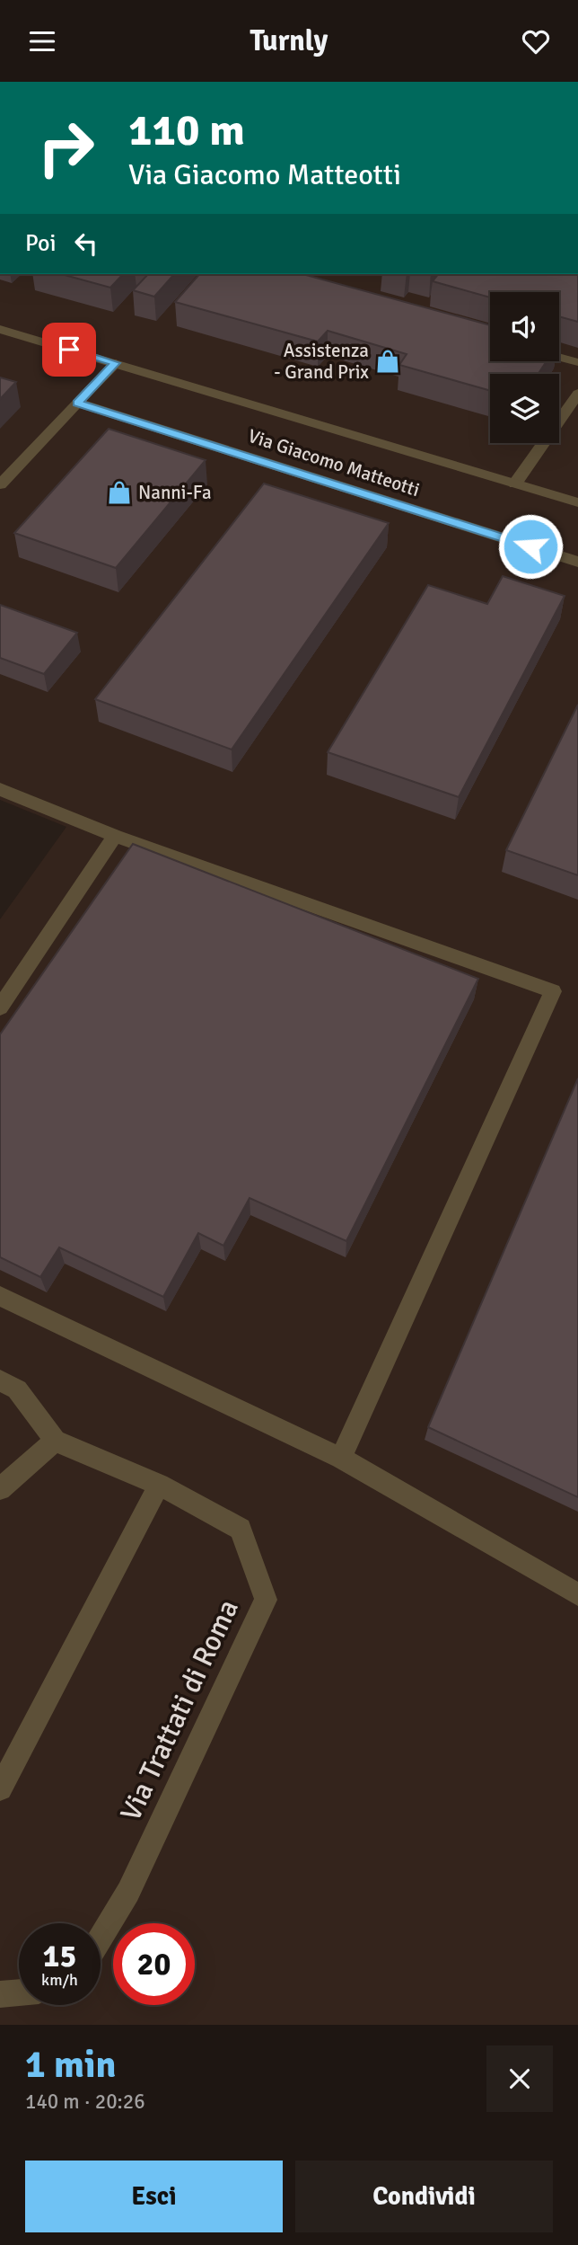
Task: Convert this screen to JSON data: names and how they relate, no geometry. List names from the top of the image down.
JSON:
{
  "streets": {
    "street": ["Via Giacomo Matteotti", "Via Trattati di Roma"]
  },
  "places": {
    "shop": ["Assistenza - Grand Prix", "Nanni-Fa"]
  },
  "page": {
    "header": "Turnly",
    "turn": ["110 m", "Via Giacomo Matteotti"],
    "then": "Poi",
    "speed": "15 km/h",
    "limit": "20",
    "heading": ["1 min", "140 m · 20:26"],
    "buttons": ["Esci", "Condividi"]
  }
}
